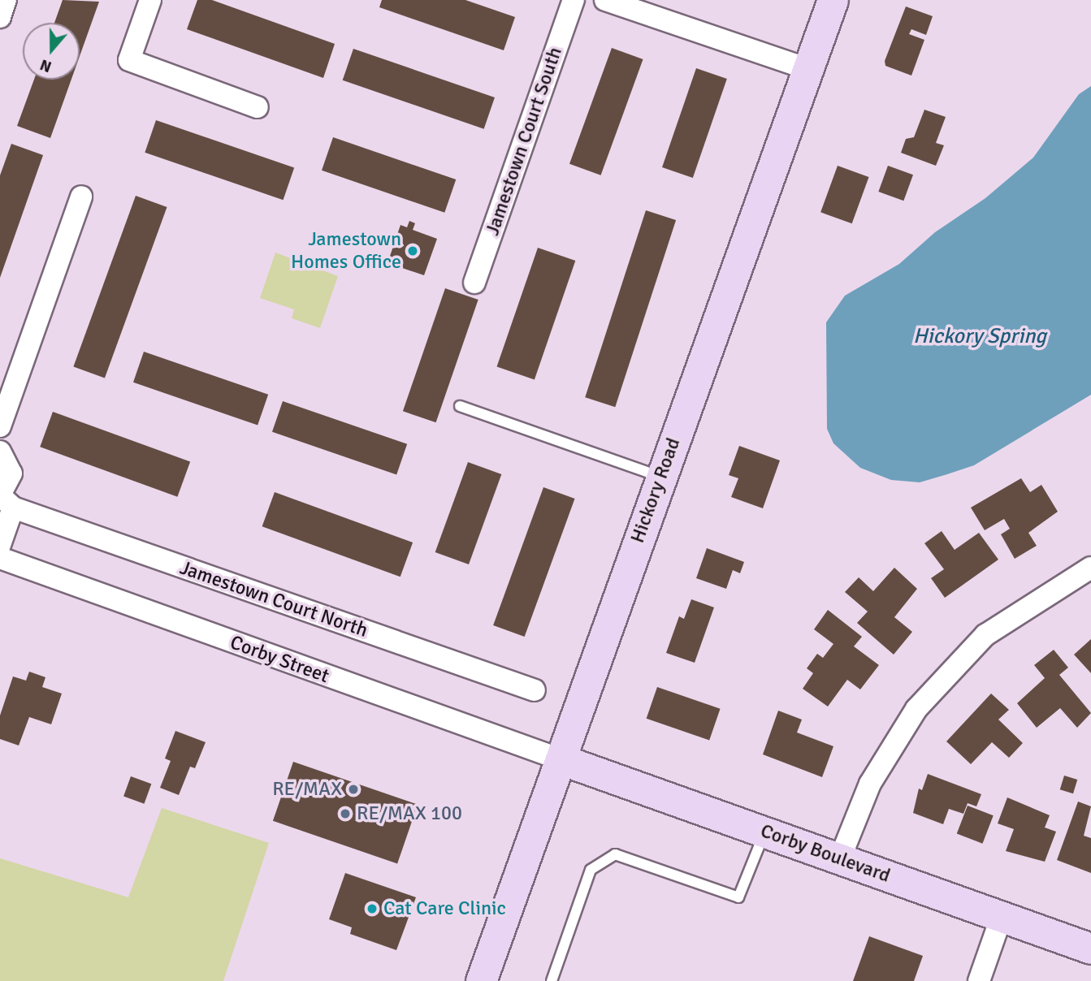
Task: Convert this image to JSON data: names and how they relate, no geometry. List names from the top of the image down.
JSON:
{
  "streets": {
    "street": [
      "Jamestown Court South",
      "Hickory Road",
      "Jamestown Court North",
      "Corby Street",
      "Corby Boulevard"
    ]
  },
  "crossings": [
    ["Hickory Road", "Corby Street"],
    ["Hickory Road", "Corby Boulevard"],
    ["Corby Street", "Corby Boulevard"]
  ],
  "water": ["Hickory Spring"],
  "places": [
    "Jamestown Homes Office",
    "RE/MAX",
    "RE/MAX 100",
    "Cat Care Clinic"
  ],
  "north": "bottom"
}
